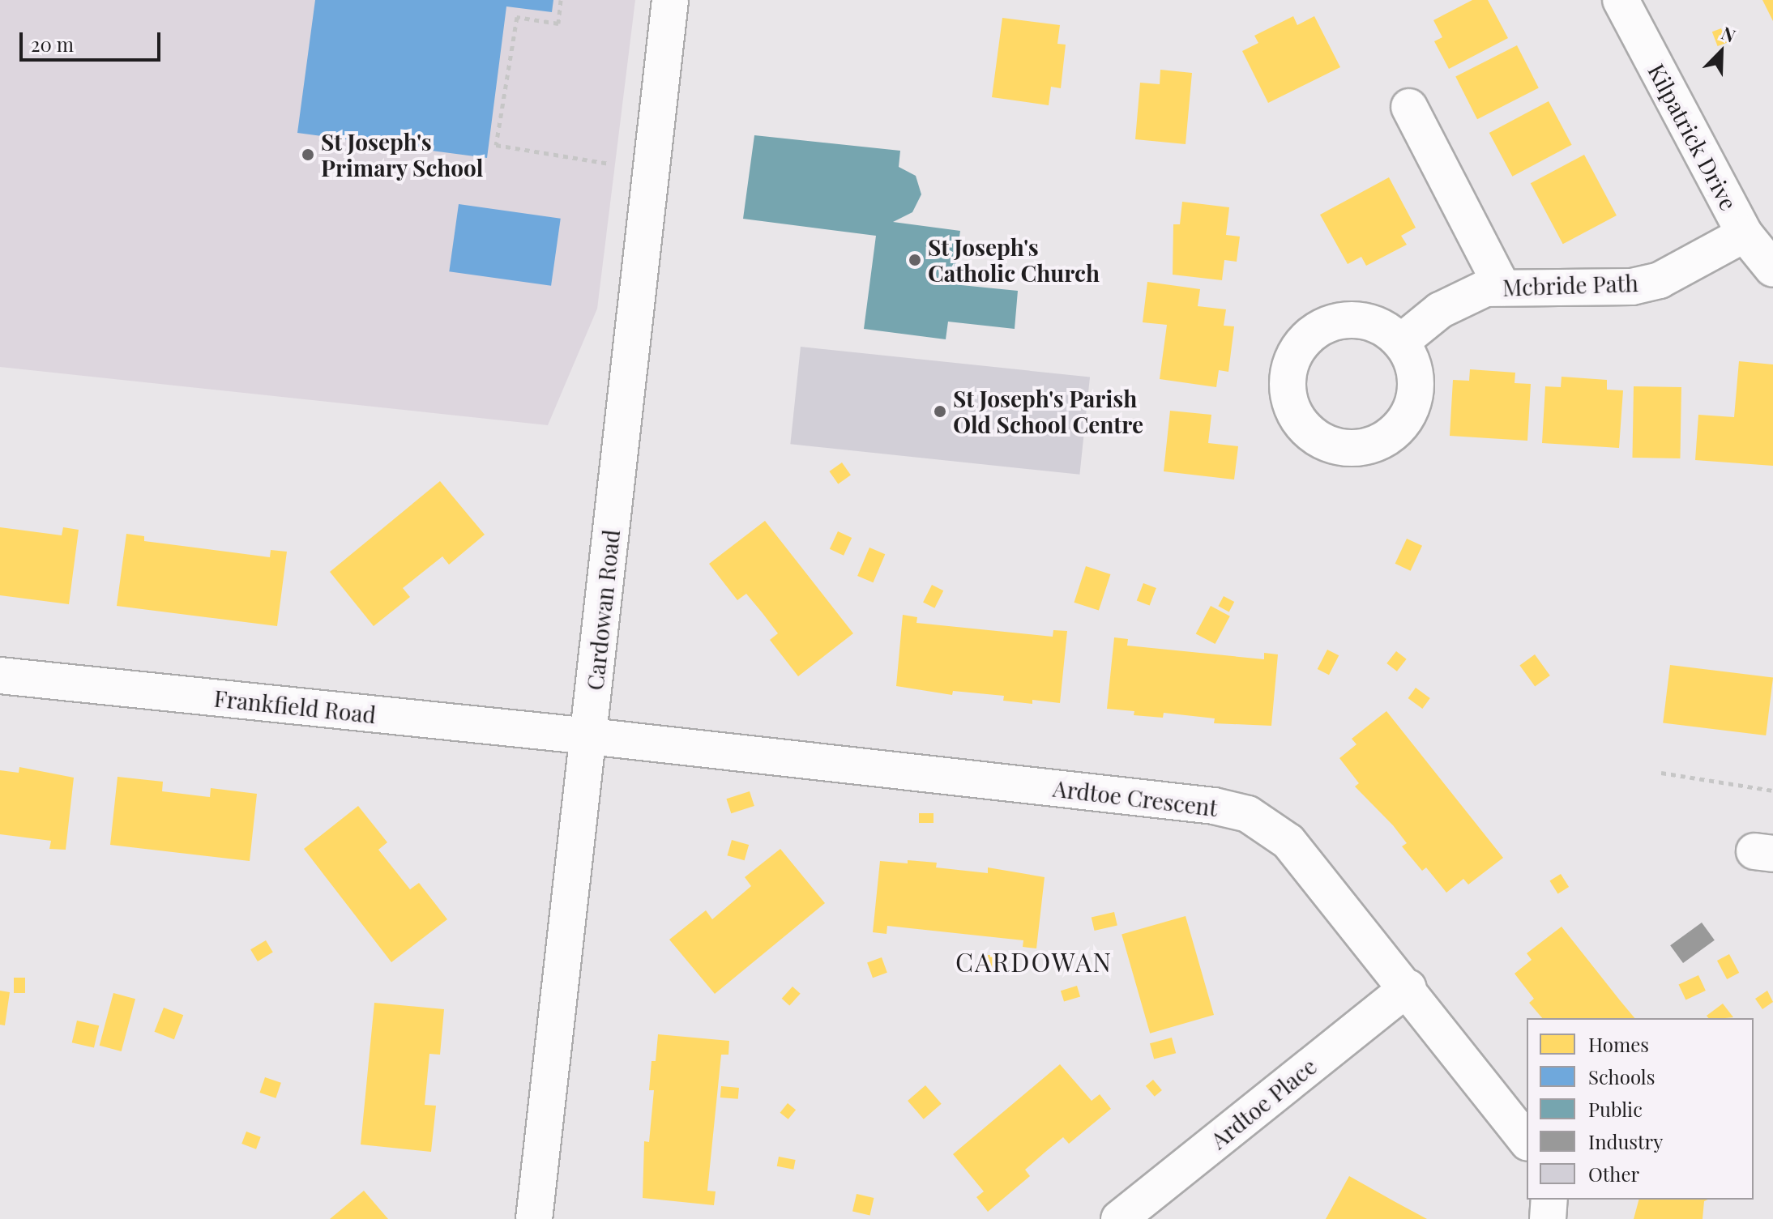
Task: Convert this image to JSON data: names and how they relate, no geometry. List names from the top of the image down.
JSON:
{
  "streets": {
    "street": [
      "Kilpatrick Drive",
      "Mcbride Path",
      "Cardowan Road",
      "Frankfield Road",
      "Ardtoe Crescent",
      "Ardtoe Place"
    ]
  },
  "crossings": [
    ["Kilpatrick Drive", "Mcbride Path"],
    ["Cardowan Road", "Frankfield Road"],
    ["Cardowan Road", "Ardtoe Crescent"],
    ["Frankfield Road", "Ardtoe Crescent"],
    ["Ardtoe Crescent", "Ardtoe Place"]
  ],
  "districts": ["CARDOWAN"],
  "places": ["St Joseph's Primary School", "St Joseph's Catholic Church", "St Joseph's Parish Old School Centre"],
  "legend": [
    "Homes",
    "Schools",
    "Public",
    "Industry",
    "Other"
  ],
  "scale_bar": "20 m",
  "north": "top right"
}
